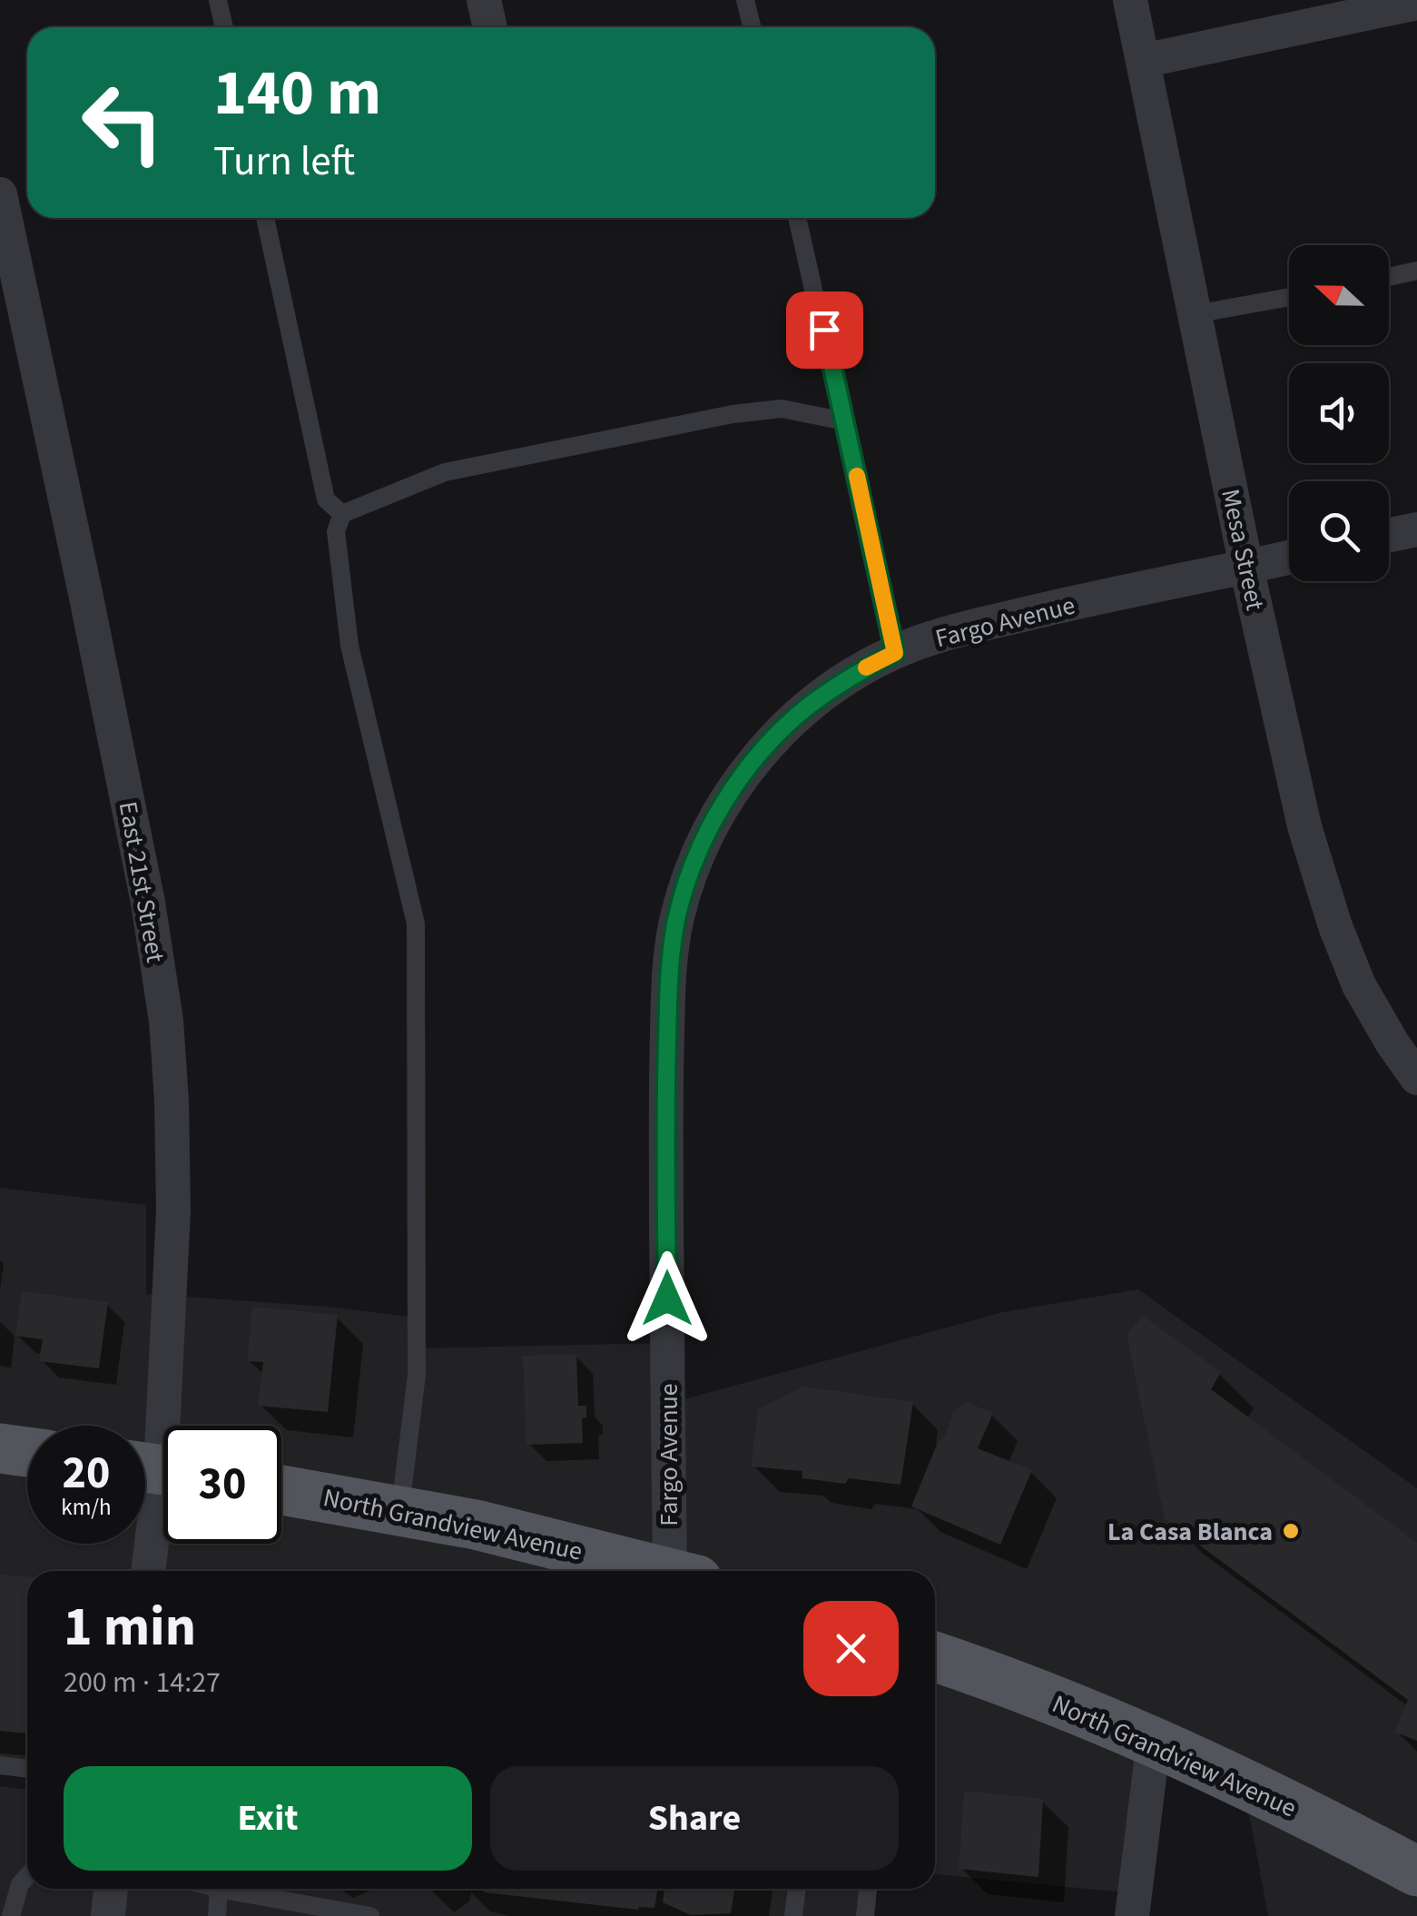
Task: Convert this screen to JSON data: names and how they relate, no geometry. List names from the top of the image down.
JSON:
{
  "streets": {
    "main road": ["North Grandview Avenue"],
    "street": ["Mesa Street", "Fargo Avenue", "East 21st Street"]
  },
  "crossings": [
    ["Mesa Street", "Fargo Avenue"]
  ],
  "places": ["La Casa Blanca"],
  "north": "left",
  "page": {
    "turn": ["140 m", "Turn left"],
    "speed": "20 km/h",
    "limit": "30",
    "heading": ["1 min", "200 m · 14:27"],
    "buttons": ["Exit", "Share"]
  }
}
